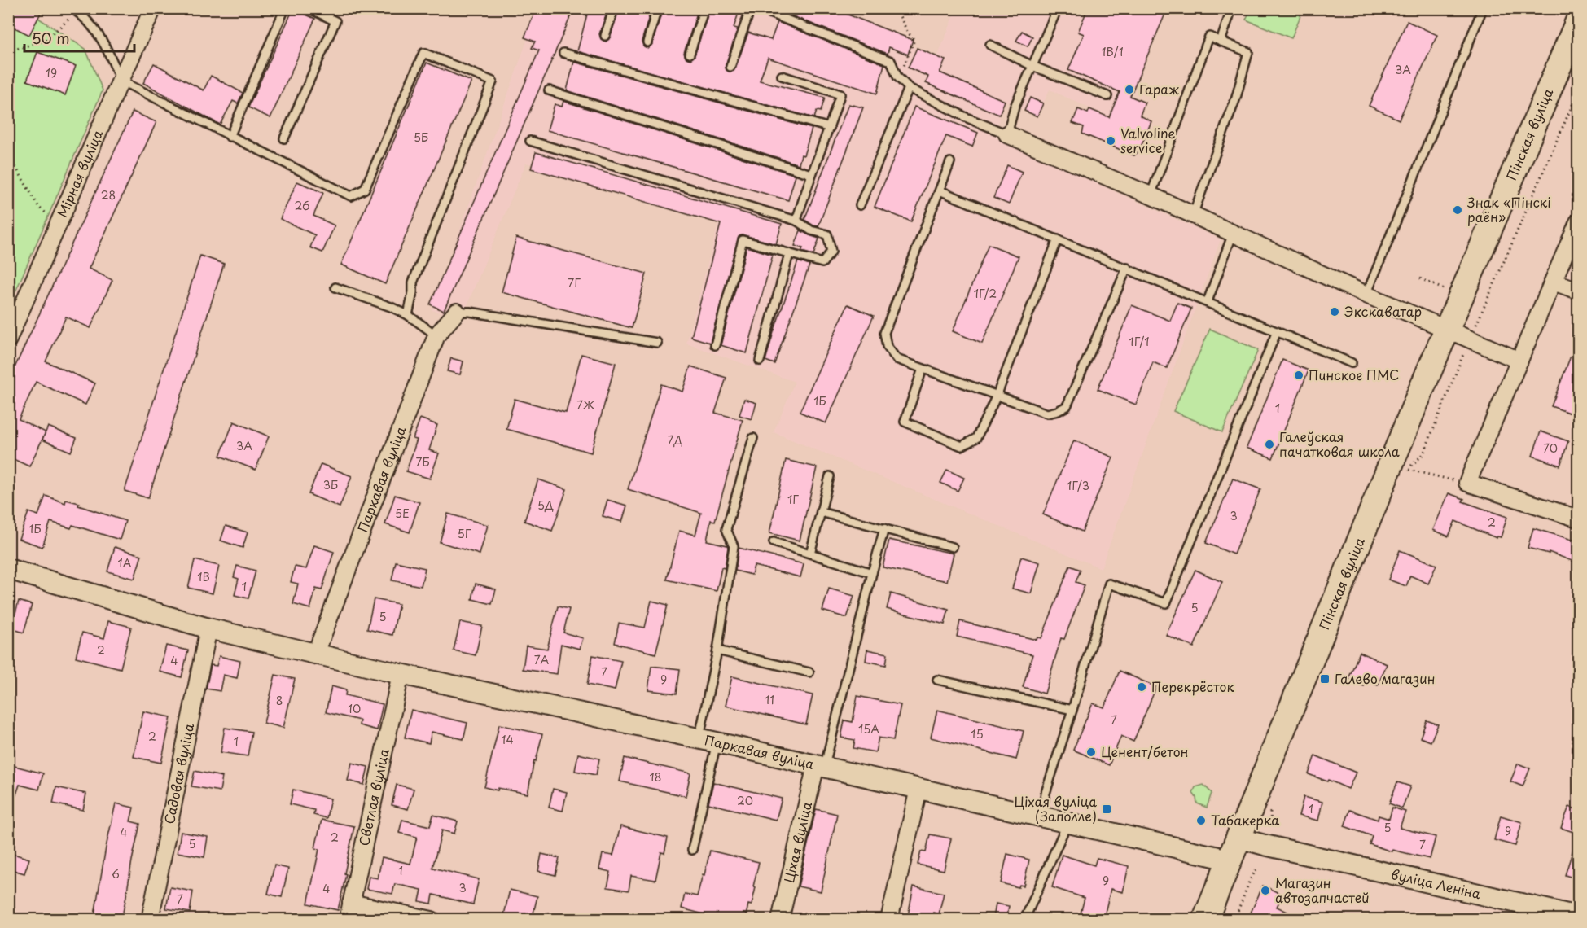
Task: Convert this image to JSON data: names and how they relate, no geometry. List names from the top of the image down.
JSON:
{
  "streets": {
    "main road": ["Пінская вуліца"],
    "street": [
      "Мірная вуліца",
      "Паркавая вуліца",
      "Садовая вуліца",
      "Светлая вуліца",
      "Ціхая вуліца",
      "вуліца Леніна"
    ]
  },
  "crossings": [
    ["Пінская вуліца", "вуліца Леніна"],
    ["Паркавая вуліца", "Садовая вуліца"],
    ["Паркавая вуліца", "Светлая вуліца"],
    ["Паркавая вуліца", "Ціхая вуліца"],
    ["Паркавая вуліца", "вуліца Леніна"]
  ],
  "places": {
    "other": [
      "Гараж",
      "Valvoline service",
      "Знак «Пінскі раён»",
      "Экскаватар",
      "Пинское ПМС",
      "Галеўская пачатковая школа",
      "Перекрёсток",
      "Ценент/бетон",
      "Табакерка",
      "Магазин автозапчастей"
    ],
    "transit": ["Галево магазин", "Ціхая вуліца (Заполле)"]
  },
  "house_numbers": [
    "1В/1",
    "3А",
    "19",
    "5Б",
    "28",
    "26",
    "7Г",
    "1Г/2",
    "1Г/1",
    "1Б",
    "7Ж",
    "1",
    "7Д",
    "3А",
    "70",
    "7Б",
    "3Б",
    "1Г/3",
    "1Г",
    "5Д",
    "5Е",
    "3",
    "2",
    "1Б",
    "5Г",
    "1А",
    "1В",
    "1",
    "5",
    "5",
    "2",
    "7А",
    "4",
    "7",
    "9",
    "11",
    "8",
    "10",
    "7",
    "15А",
    "15",
    "2",
    "14",
    "1",
    "18",
    "20",
    "1",
    "5",
    "9",
    "4",
    "2",
    "5",
    "7",
    "1",
    "6",
    "9",
    "3",
    "4",
    "7"
  ],
  "scale_bar": "50 m"
}
